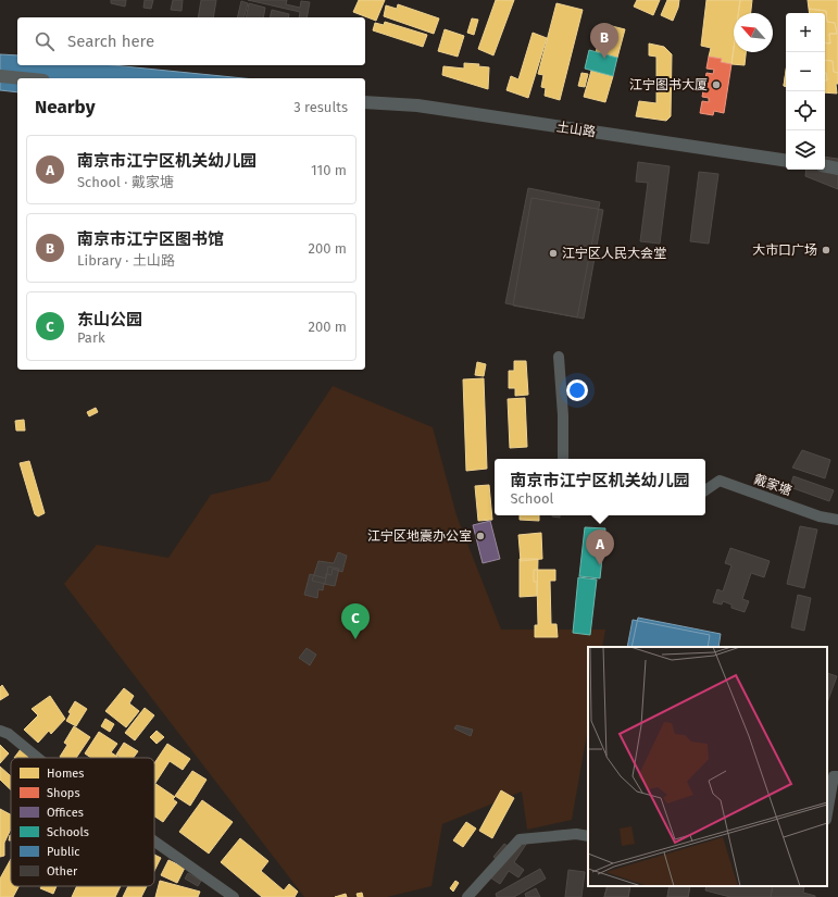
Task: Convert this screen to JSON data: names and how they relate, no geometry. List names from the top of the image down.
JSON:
{
  "streets": {
    "street": ["土山路", "戴家塘"]
  },
  "places": [
    "江宁图书大厦",
    "大市口广场",
    "江宁区人民大会堂",
    "江宁区地震办公室"
  ],
  "legend": [
    "Homes",
    "Shops",
    "Offices",
    "Schools",
    "Public",
    "Other"
  ],
  "north": "top left",
  "page": {
    "map_buttons": ["+", "−"],
    "search": "Search here",
    "pins": ["B", "A", "C"],
    "heading": ["Nearby", "3 results"],
    "list": [
      {
        "mark": "A",
        "name": "南京市江宁区机关幼儿园",
        "note": "School · 戴家塘",
        "value": "110 m"
      },
      {
        "mark": "B",
        "name": "南京市江宁区图书馆",
        "note": "Library · 土山路",
        "value": "200 m"
      },
      {
        "mark": "C",
        "name": "东山公园",
        "note": "Park",
        "value": "200 m"
      }
    ],
    "popup": ["南京市江宁区机关幼儿园", "School"]
  }
}
